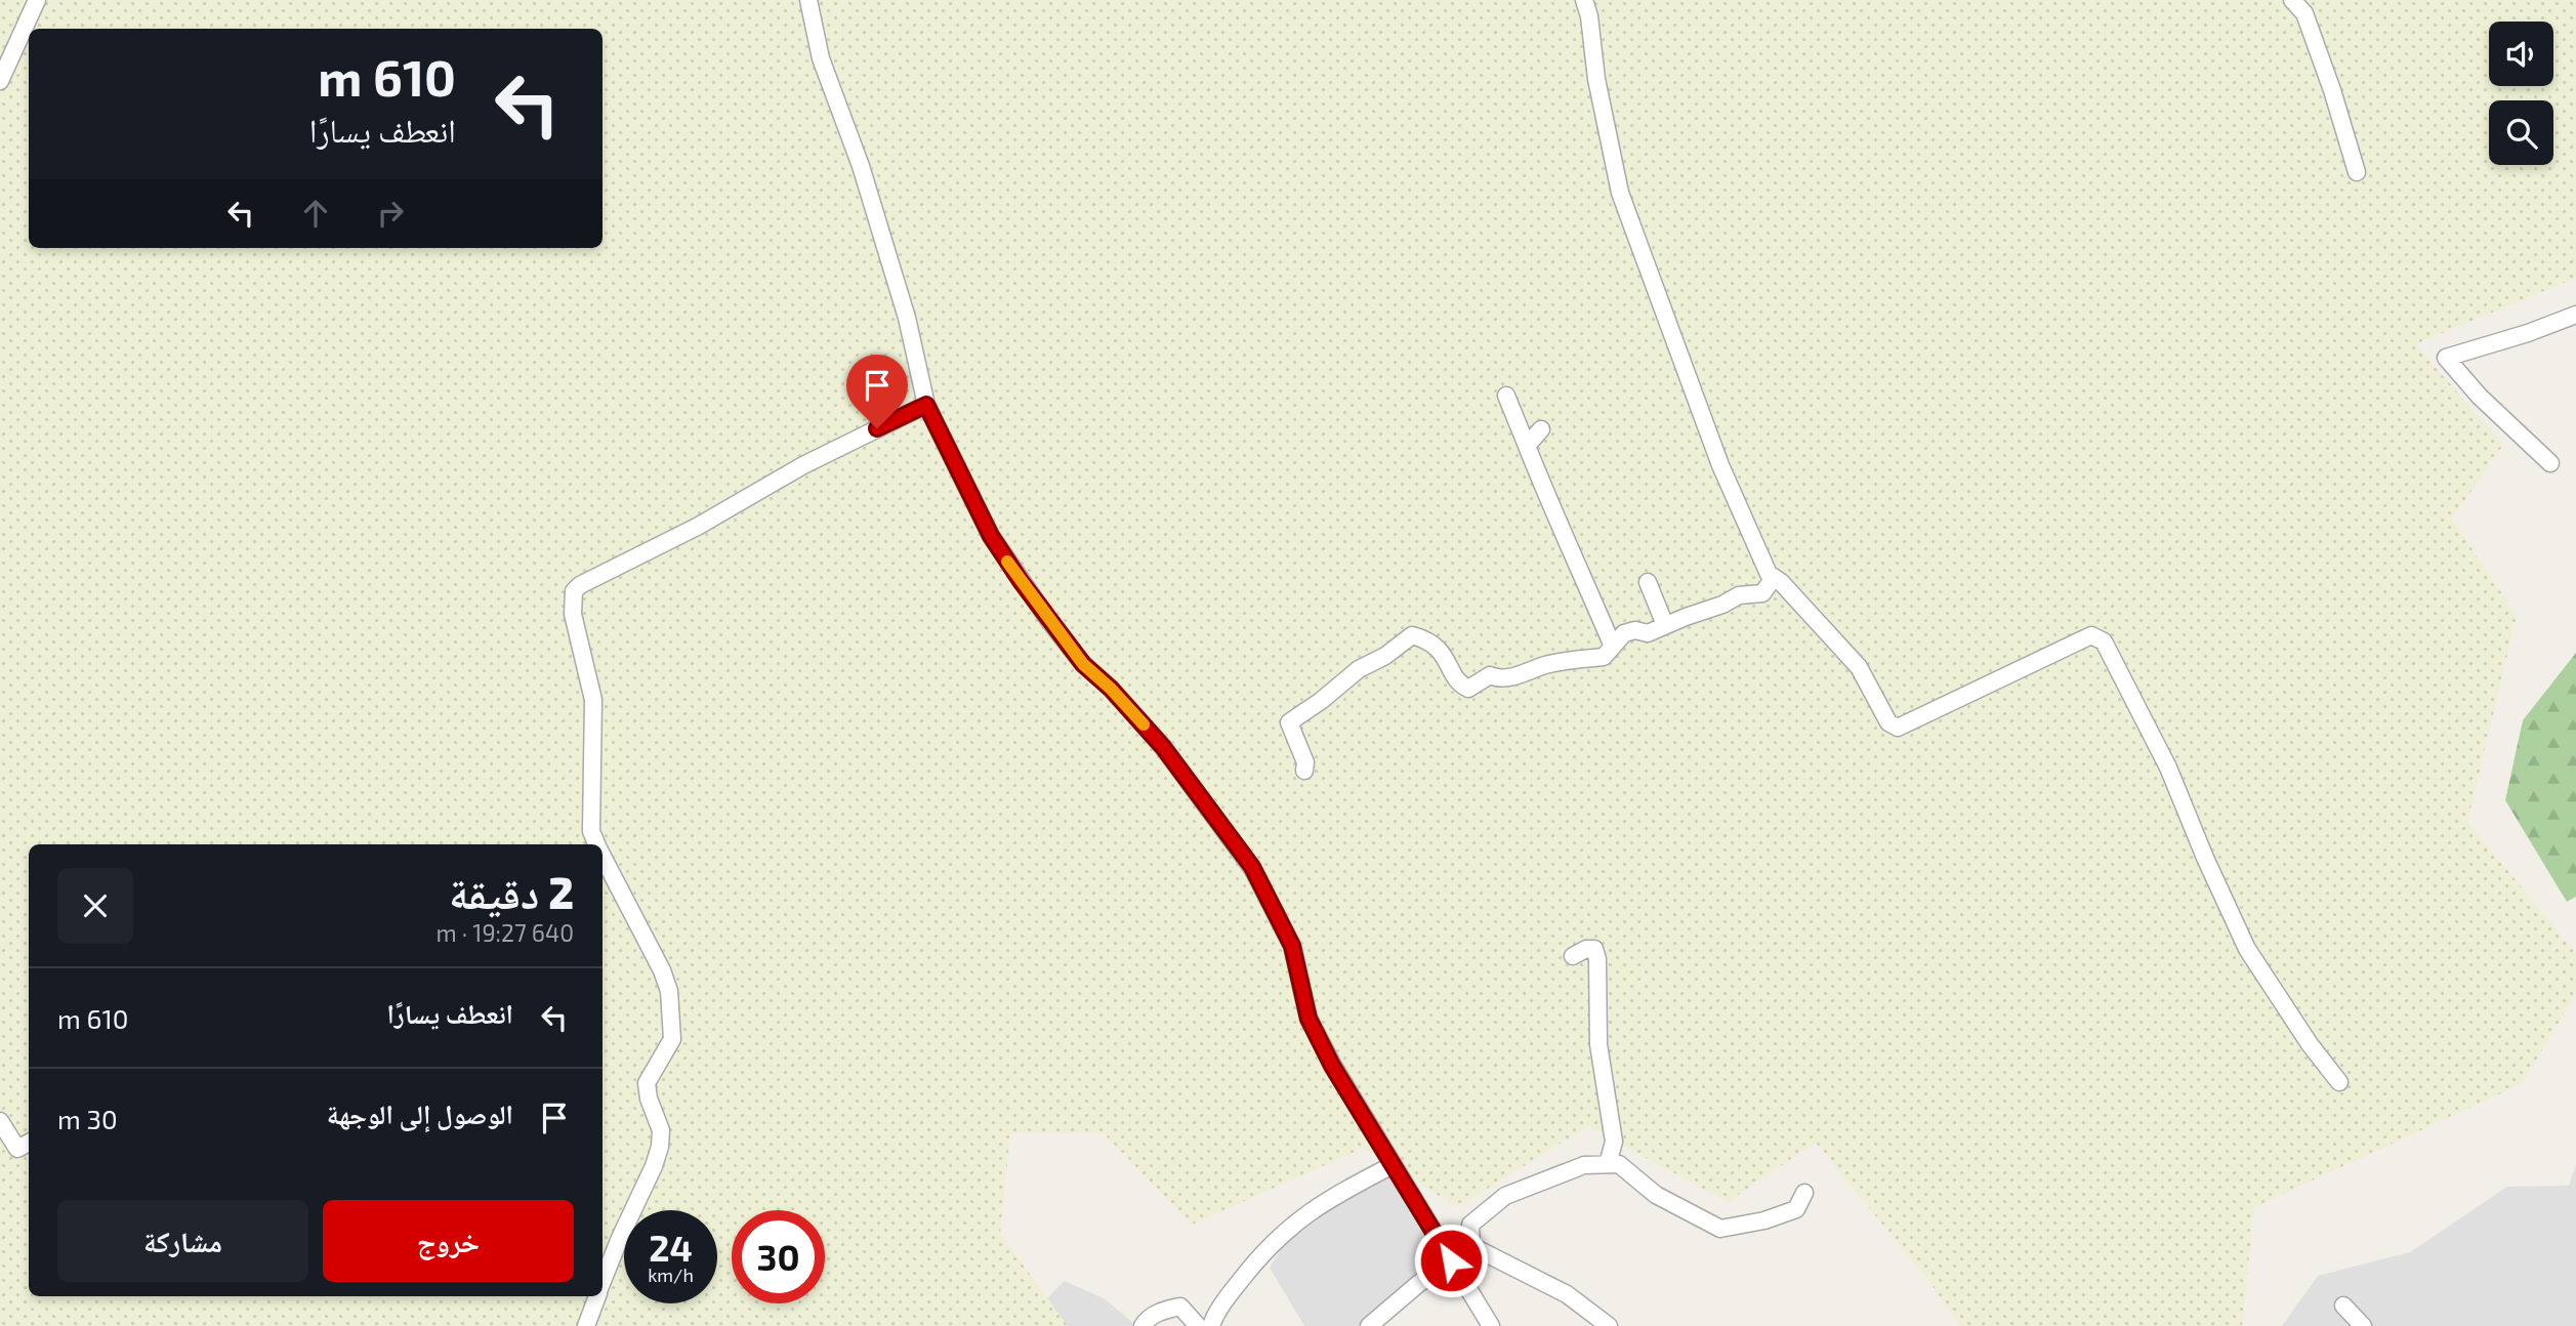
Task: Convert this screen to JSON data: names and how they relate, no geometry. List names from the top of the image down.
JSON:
{
  "page": {
    "turn": ["610 m", "انعطف يسارًا"],
    "heading": ["2 دقيقة", "640 m · 19:27"],
    "list": [
      {
        "name": "انعطف يسارًا",
        "value": "610 m"
      },
      {
        "name": "الوصول إلى الوجهة",
        "value": "30 m"
      }
    ],
    "buttons": ["خروج", "مشاركة"],
    "speed": "24 km/h",
    "limit": "30"
  }
}
